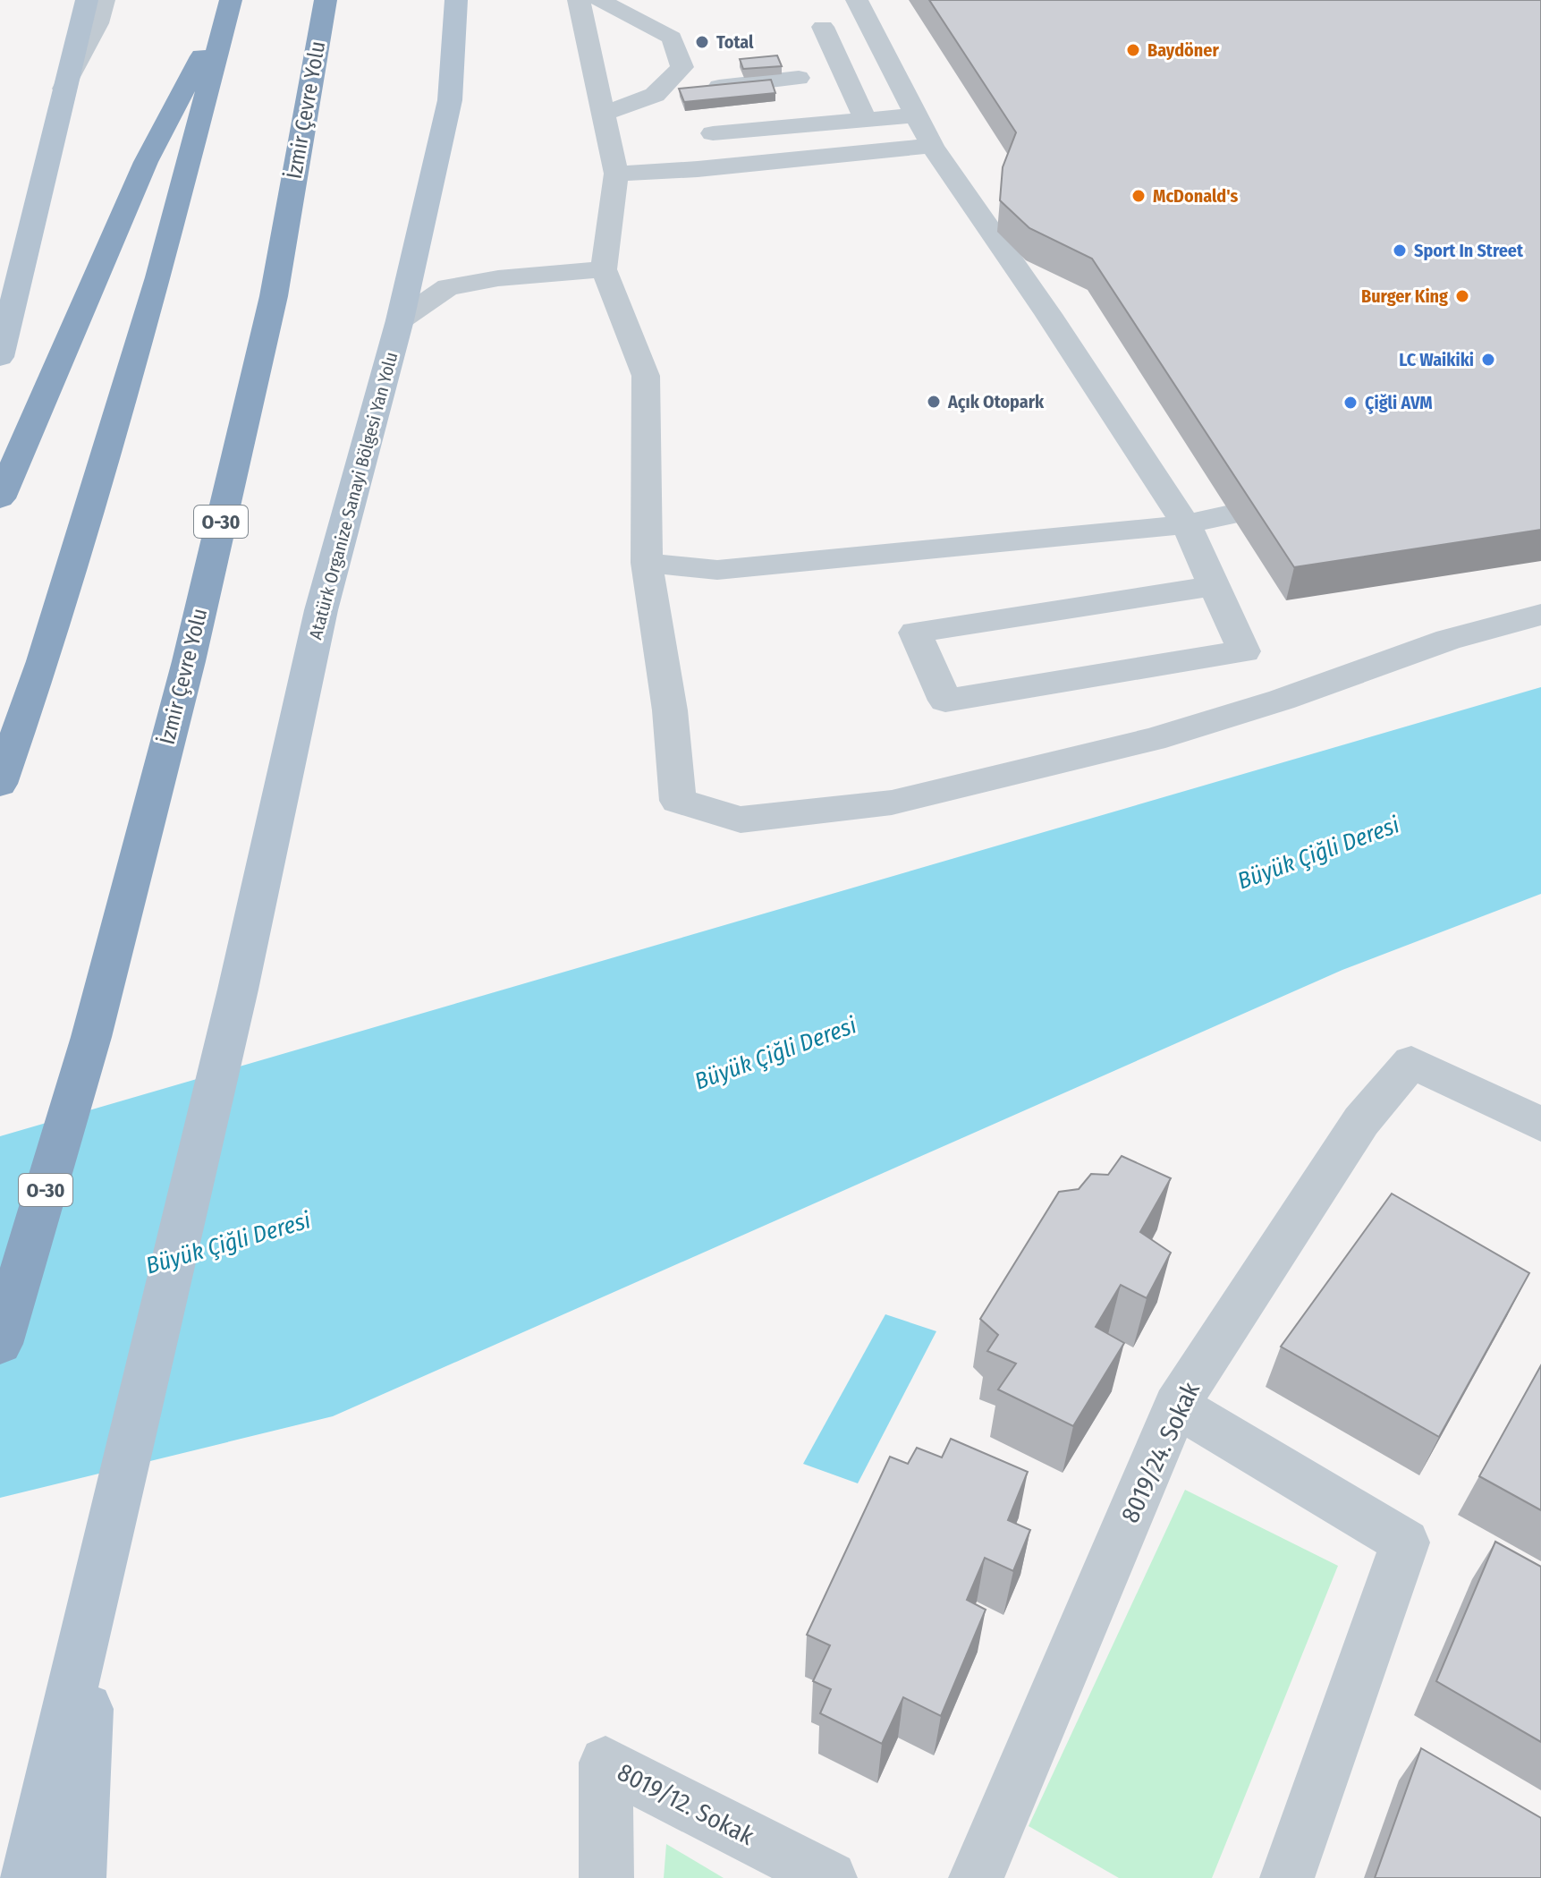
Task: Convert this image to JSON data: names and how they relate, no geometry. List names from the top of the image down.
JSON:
{
  "streets": {
    "highway": ["İzmir Çevre Yolu", "O-30"],
    "main road": ["Atatürk Organize Sanayi Bölgesi Yan Yolu"],
    "street": ["8019/24. Sokak", "8019/12. Sokak"]
  },
  "water": ["Büyük Çiğli Deresi"],
  "places": [
    "Total",
    "Baydöner",
    "McDonald's",
    "Sport In Street",
    "Burger King",
    "LC Waikiki",
    "Açık Otopark",
    "Çiğli AVM"
  ]
}
